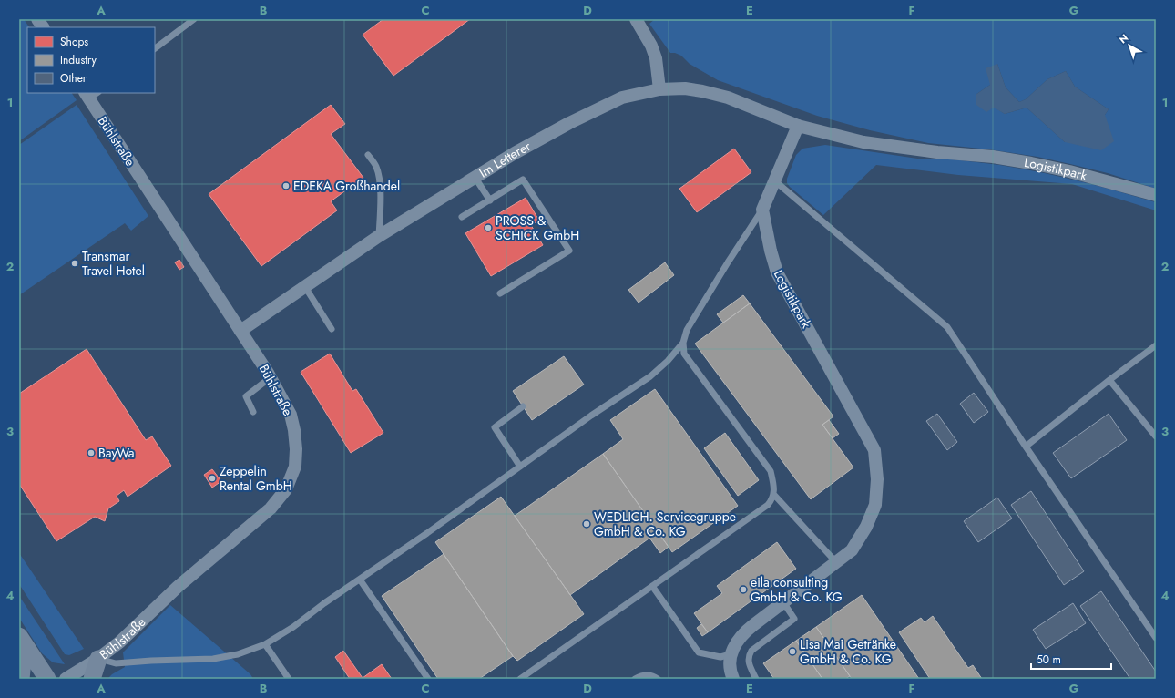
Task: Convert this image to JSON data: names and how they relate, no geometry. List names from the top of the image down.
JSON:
{
  "streets": {
    "street": ["Bühlstraße", "Im Letterer", "Logistikpark"]
  },
  "crossings": [
    ["Bühlstraße", "Im Letterer"],
    ["Im Letterer", "Logistikpark"]
  ],
  "places": [
    "EDEKA Großhandel",
    "PROSS & SCHICK GmbH",
    "Transmar Travel Hotel",
    "BayWa",
    "Zeppelin Rental GmbH",
    "WEDLICH. Servicegruppe GmbH & Co. KG",
    "eila consulting GmbH & Co. KG",
    "Lisa Mai Getränke GmbH & Co. KG"
  ],
  "legend": ["Shops", "Industry", "Other"],
  "scale_bar": "50 m",
  "north": "top left",
  "grid": {
    "columns": [
      "A",
      "B",
      "C",
      "D",
      "E",
      "F",
      "G"
    ],
    "rows": [
      "1",
      "2",
      "3",
      "4"
    ]
  }
}
